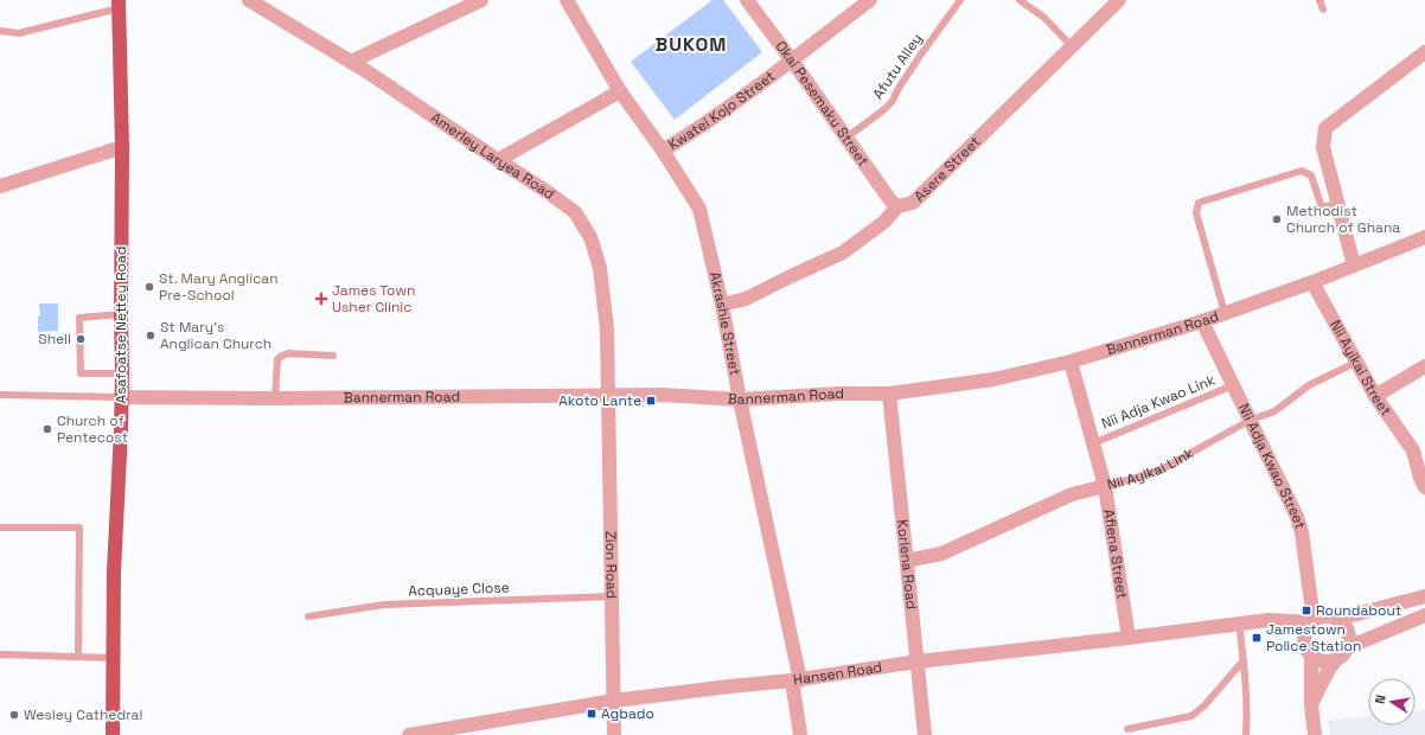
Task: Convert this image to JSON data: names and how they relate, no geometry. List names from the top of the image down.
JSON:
{
  "streets": {
    "main road": ["Asafoatse Nettey Road"],
    "street": [
      "Okai Pesemaku Street",
      "Kwatei Kojo Street",
      "Amerley Laryea Road",
      "Asere Street",
      "Akrashie Street",
      "Bannerman Road",
      "Nii Ayikai Street",
      "Nii Adja Kwao Street",
      "Nii Ayikai Link",
      "Afiena Street",
      "Zion Road",
      "Korlena Road",
      "Hansen Road"
    ],
    "lane": ["Afutu Alley", "Nii Adja Kwao Link", "Acquaye Close"]
  },
  "crossings": [
    ["Afutu Alley", "Okai Pesemaku Street"],
    ["Okai Pesemaku Street", "Kwatei Kojo Street"],
    ["Okai Pesemaku Street", "Asere Street"],
    ["Kwatei Kojo Street", "Akrashie Street"],
    ["Amerley Laryea Road", "Bannerman Road"],
    ["Amerley Laryea Road", "Zion Road"],
    ["Asere Street", "Akrashie Street"],
    ["Akrashie Street", "Bannerman Road"],
    ["Akrashie Street", "Hansen Road"],
    ["Asafoatse Nettey Road", "Bannerman Road"],
    ["Bannerman Road", "Nii Ayikai Street"],
    ["Bannerman Road", "Nii Adja Kwao Street"],
    ["Bannerman Road", "Afiena Street"],
    ["Bannerman Road", "Zion Road"],
    ["Bannerman Road", "Korlena Road"],
    ["Nii Ayikai Street", "Nii Ayikai Link"],
    ["Nii Adja Kwao Link", "Nii Adja Kwao Street"],
    ["Nii Adja Kwao Link", "Afiena Street"],
    ["Nii Adja Kwao Street", "Nii Ayikai Link"],
    ["Nii Adja Kwao Street", "Hansen Road"],
    ["Nii Ayikai Link", "Afiena Street"],
    ["Nii Ayikai Link", "Korlena Road"],
    ["Afiena Street", "Hansen Road"],
    ["Zion Road", "Acquaye Close"],
    ["Zion Road", "Hansen Road"],
    ["Korlena Road", "Hansen Road"]
  ],
  "districts": ["BUKOM"],
  "places": {
    "other": [
      "Methodist Church of Ghana",
      "St. Mary Anglican Pre-School",
      "St Mary's Anglican Church",
      "Shell",
      "Church of Pentecost",
      "Wesley Cathedral"
    ],
    "health": ["James Town Usher Clinic"],
    "transit": [
      "Akoto Lante",
      "Roundabout",
      "Jamestown Police Station",
      "Agbado"
    ]
  },
  "north": "left"
}
